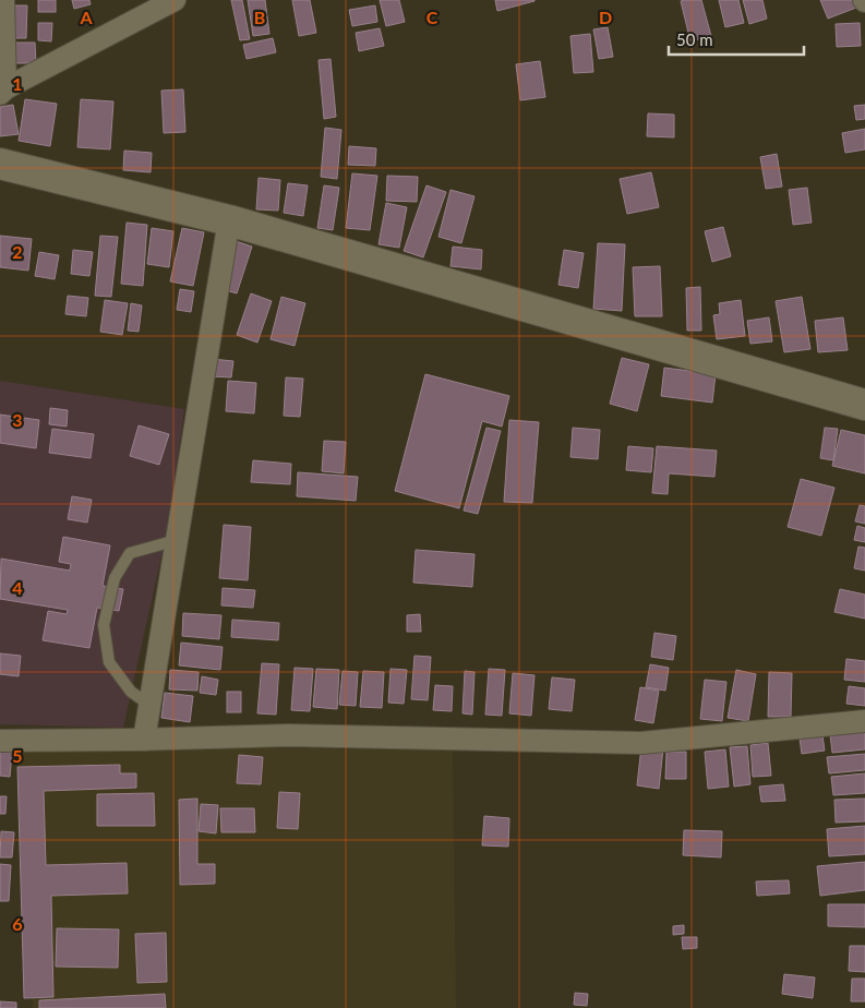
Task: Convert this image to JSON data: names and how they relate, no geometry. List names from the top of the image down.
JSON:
{
  "scale_bar": "50 m",
  "grid": {
    "columns": [
      "A",
      "B",
      "C",
      "D"
    ],
    "rows": [
      "1",
      "2",
      "3",
      "4",
      "5",
      "6"
    ]
  }
}
